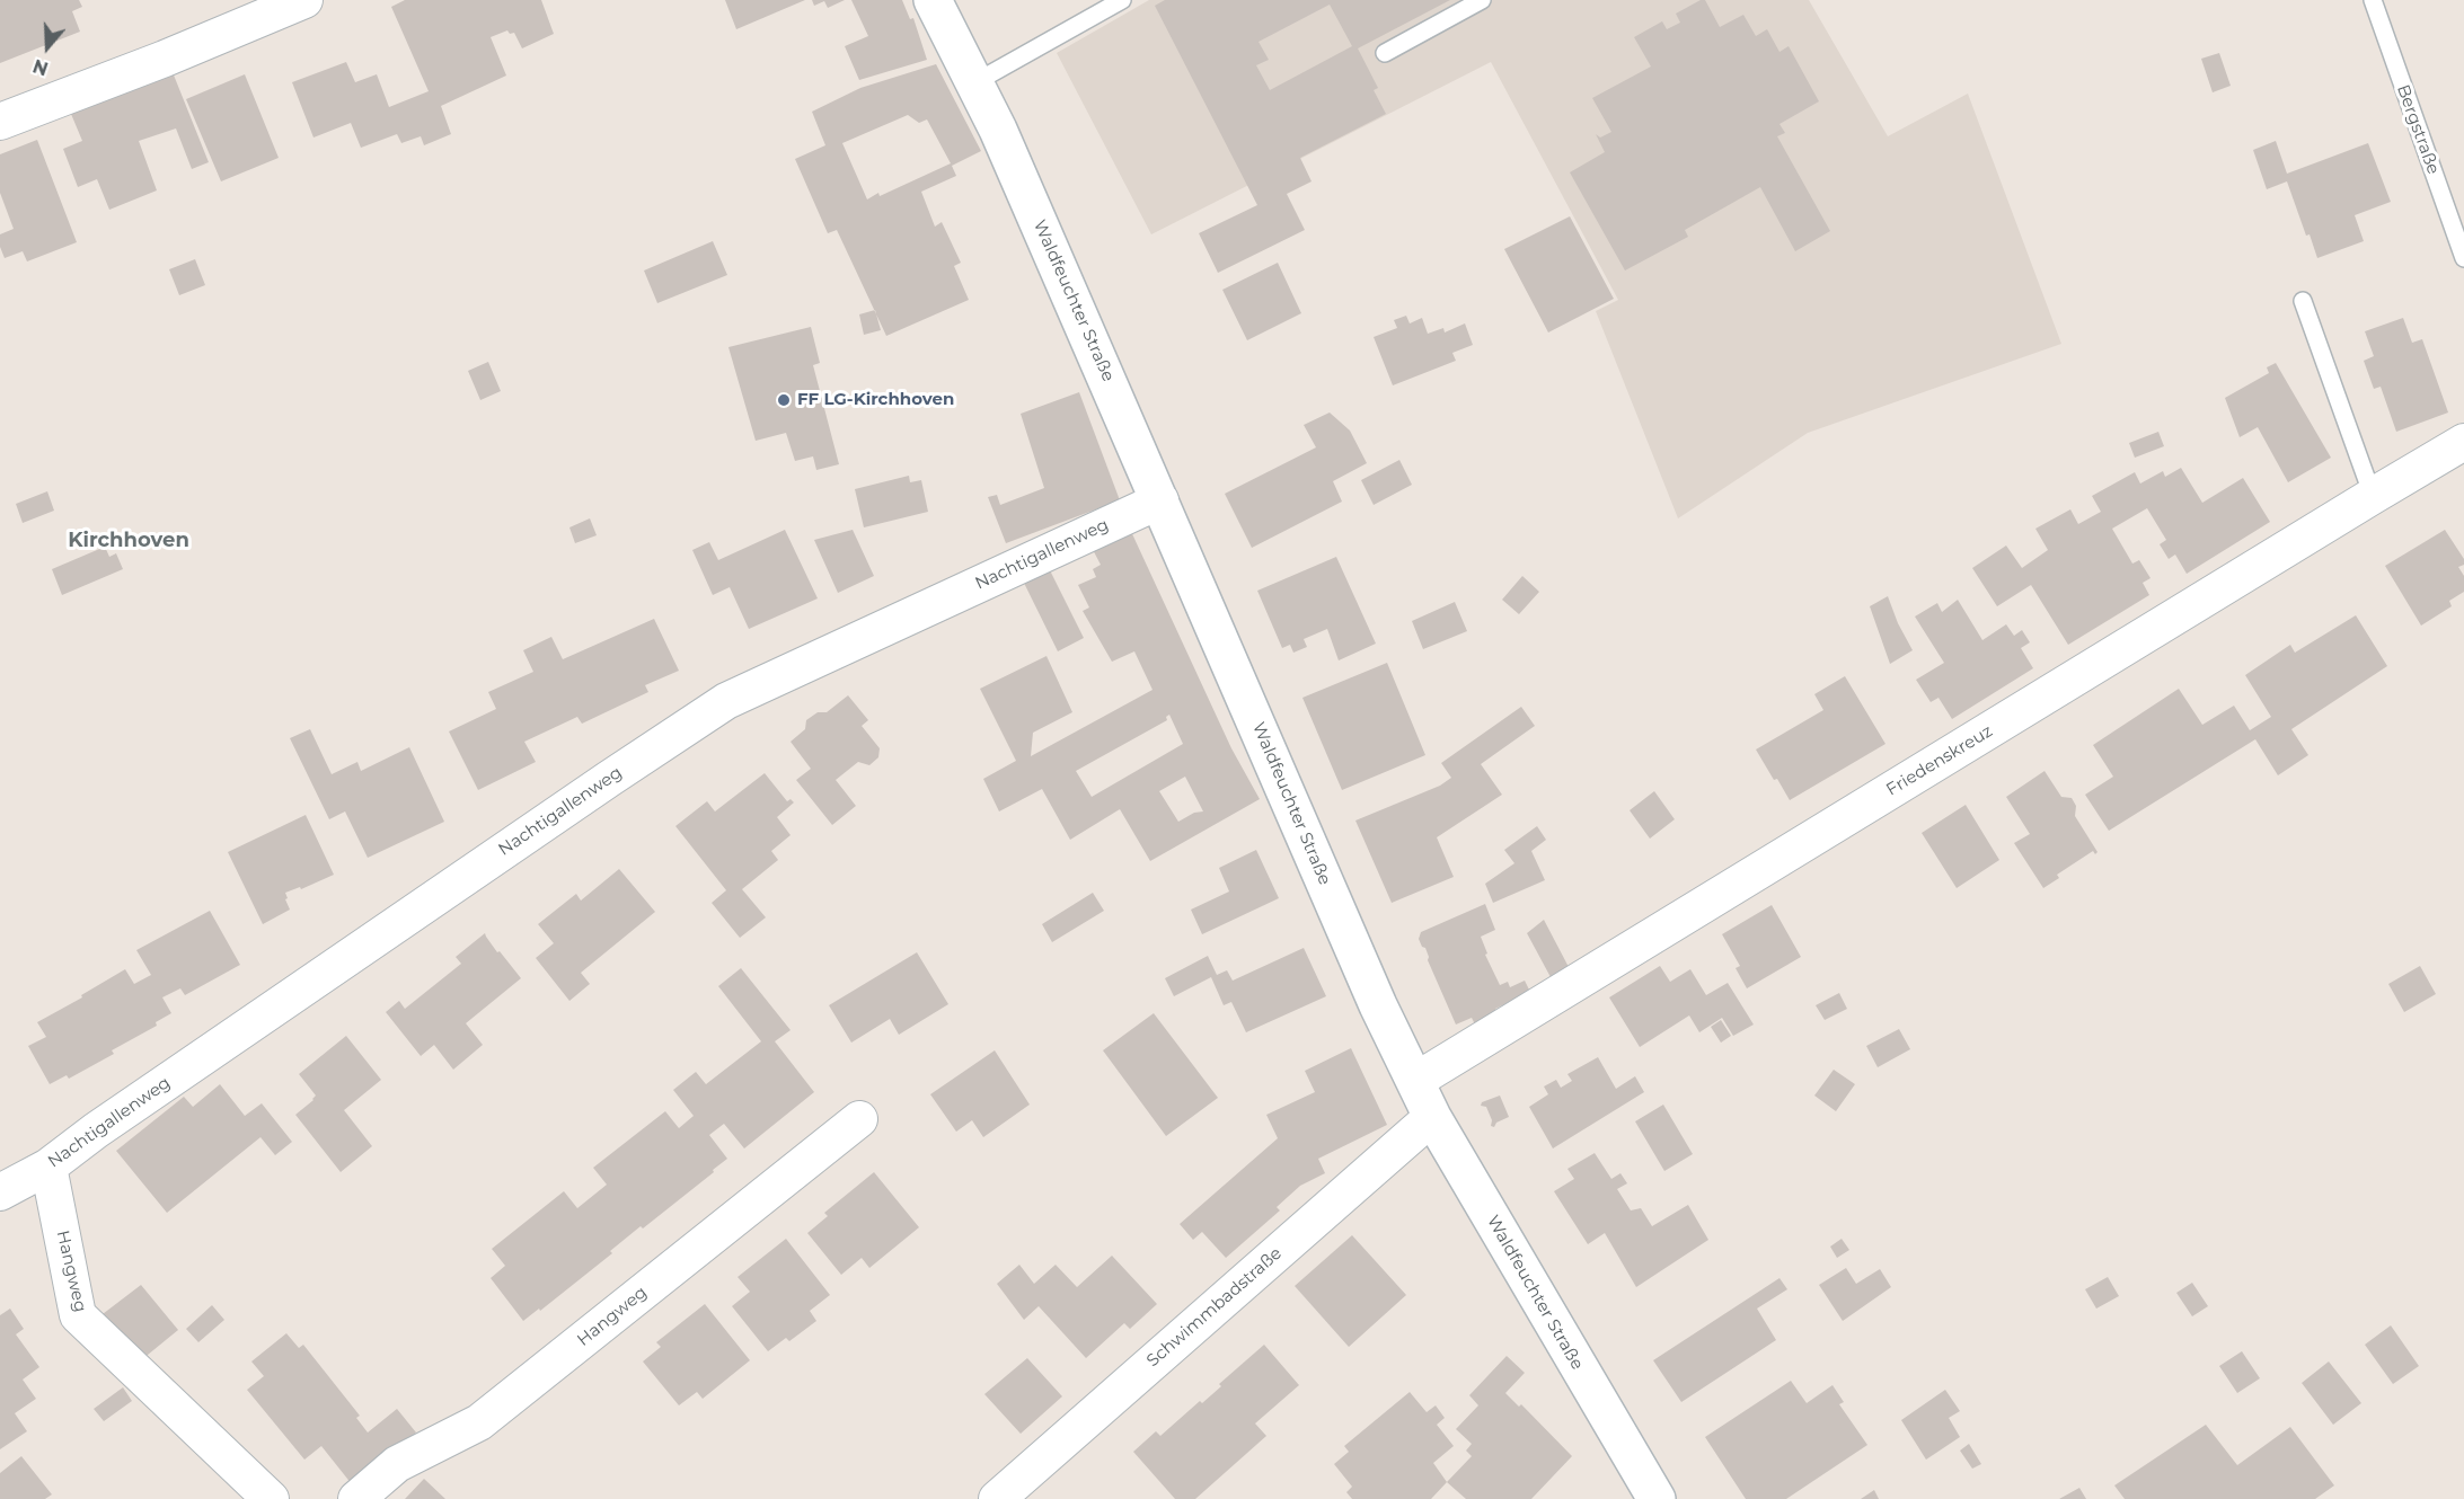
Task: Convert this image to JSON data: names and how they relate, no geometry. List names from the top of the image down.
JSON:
{
  "streets": {
    "street": [
      "Waldfeuchter Straße",
      "Nachtigallenweg",
      "Friedenskreuz",
      "Hangweg",
      "Schwimmbadstraße"
    ],
    "lane": ["Bergstraße"]
  },
  "crossings": [
    ["Waldfeuchter Straße", "Nachtigallenweg"],
    ["Waldfeuchter Straße", "Friedenskreuz"],
    ["Waldfeuchter Straße", "Schwimmbadstraße"],
    ["Nachtigallenweg", "Hangweg"]
  ],
  "districts": ["Kirchhoven"],
  "places": ["FF LG-Kirchhoven"],
  "north": "bottom"
}
